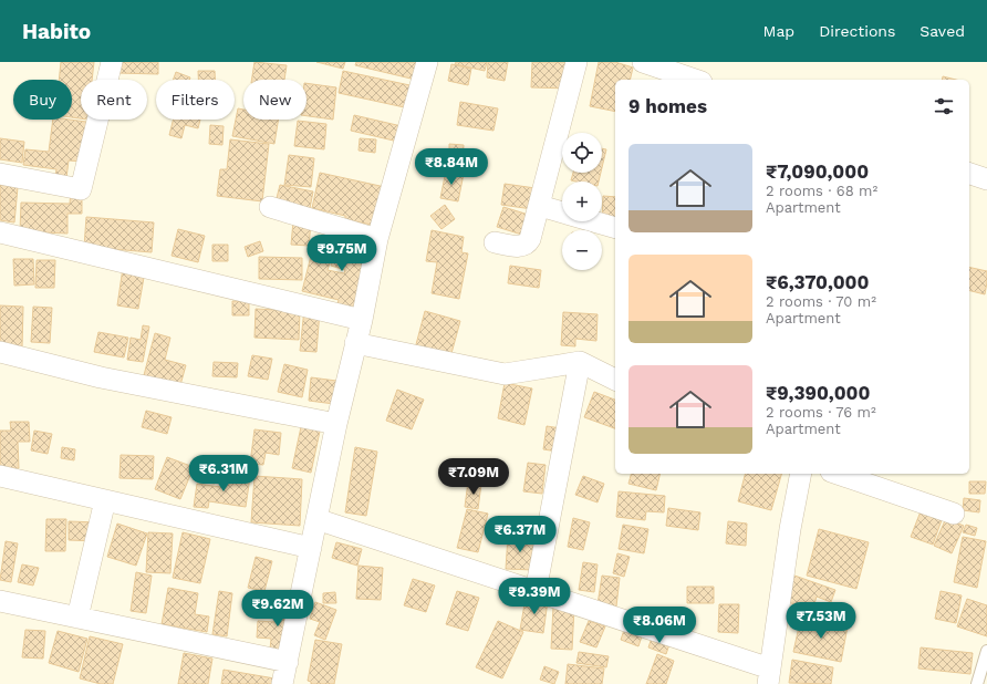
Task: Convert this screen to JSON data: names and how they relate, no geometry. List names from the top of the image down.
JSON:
{
  "page": {
    "header": "Habito",
    "nav": ["Map", "Directions", "Saved"],
    "chip": [
      "Buy",
      "Rent",
      "Filters",
      "New"
    ],
    "heading": "9 homes",
    "map_buttons": ["+", "−"],
    "list": [
      {
        "name": "₹7,090,000",
        "note": "2 rooms · 68 m² · Apartment"
      },
      {
        "name": "₹6,370,000",
        "note": "2 rooms · 70 m² · Apartment"
      },
      {
        "name": "₹9,390,000",
        "note": "2 rooms · 76 m² · Apartment"
      }
    ],
    "price": [
      "₹8.84M",
      "₹9.75M",
      "₹6.31M",
      "₹7.09M",
      "₹6.37M",
      "₹9.39M",
      "₹9.62M",
      "₹7.53M",
      "₹8.06M"
    ]
  }
}
